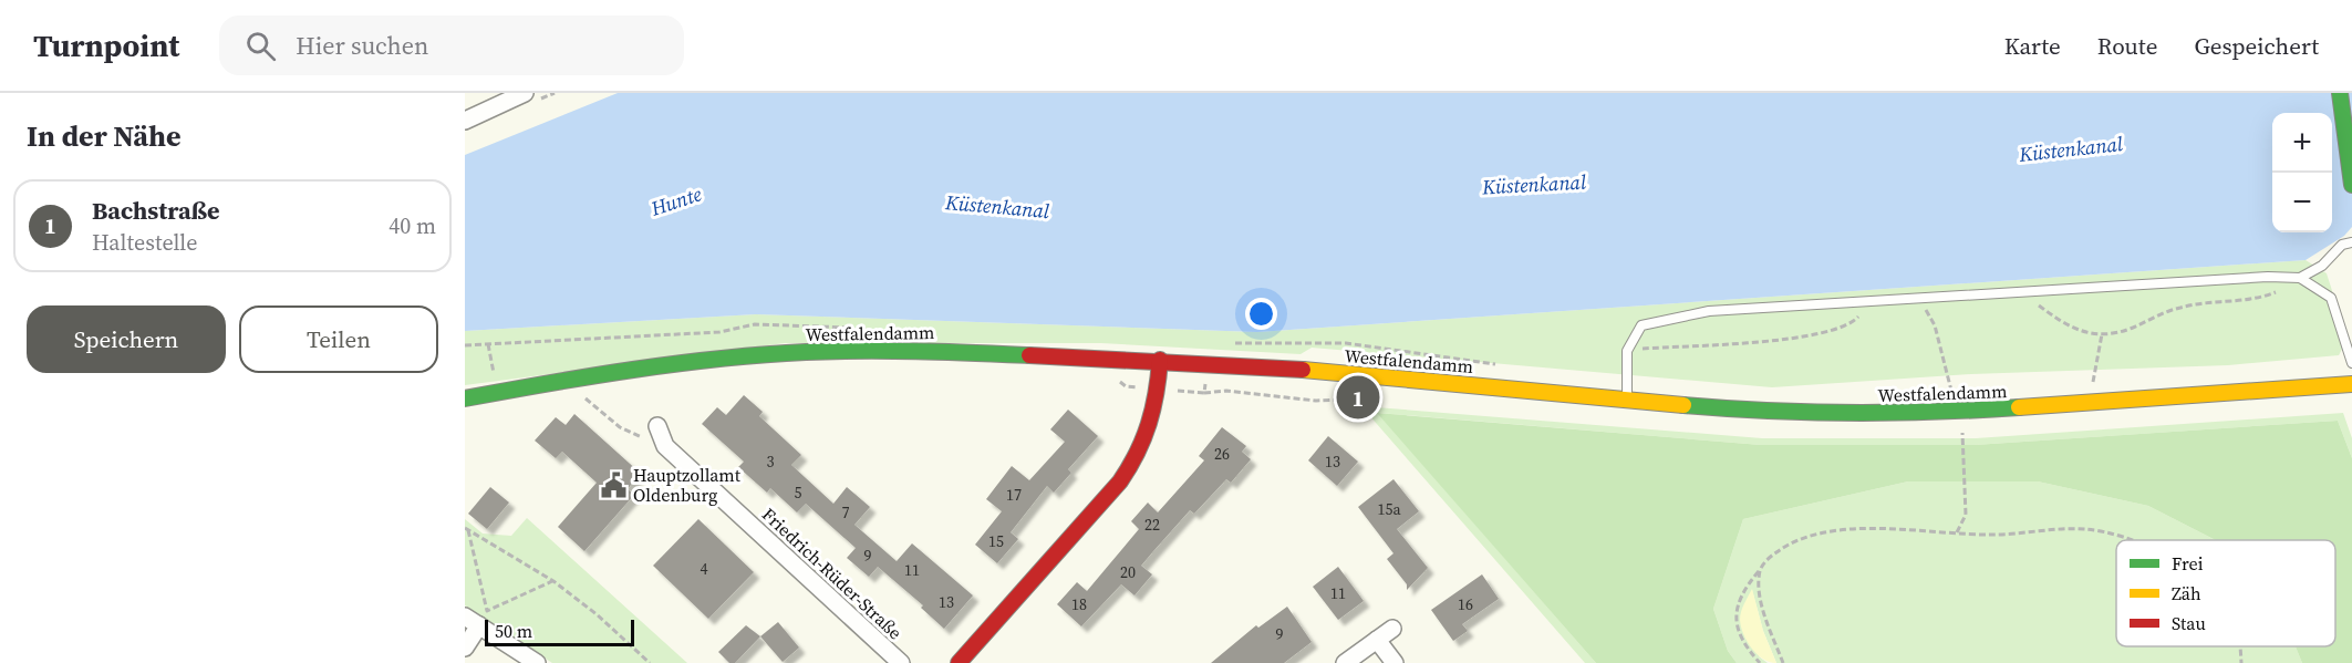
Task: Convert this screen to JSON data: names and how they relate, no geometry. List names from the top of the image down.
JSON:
{
  "streets": {
    "main road": ["Westfalendamm"],
    "street": ["Friedrich-Rüder-Straße"]
  },
  "water": ["Küstenkanal", "Hunte"],
  "places": {
    "public building": ["Hauptzollamt Oldenburg"]
  },
  "house_numbers": [
    "26",
    "3",
    "13",
    "5",
    "17",
    "15a",
    "7",
    "22",
    "15",
    "9",
    "4",
    "11",
    "20",
    "11",
    "13",
    "18",
    "16",
    "9"
  ],
  "legend": ["Frei", "Zäh", "Stau"],
  "scale_bar": "50 m",
  "page": {
    "header": "Turnpoint",
    "search": "Hier suchen",
    "nav": ["Karte", "Route", "Gespeichert"],
    "heading": "In der Nähe",
    "map_buttons": ["+", "−"],
    "list": [
      {
        "mark": "1",
        "name": "Bachstraße",
        "note": "Haltestelle",
        "value": "40 m"
      }
    ],
    "buttons": ["Speichern", "Teilen"],
    "pins": "1",
    "scale": "50 m"
  }
}
